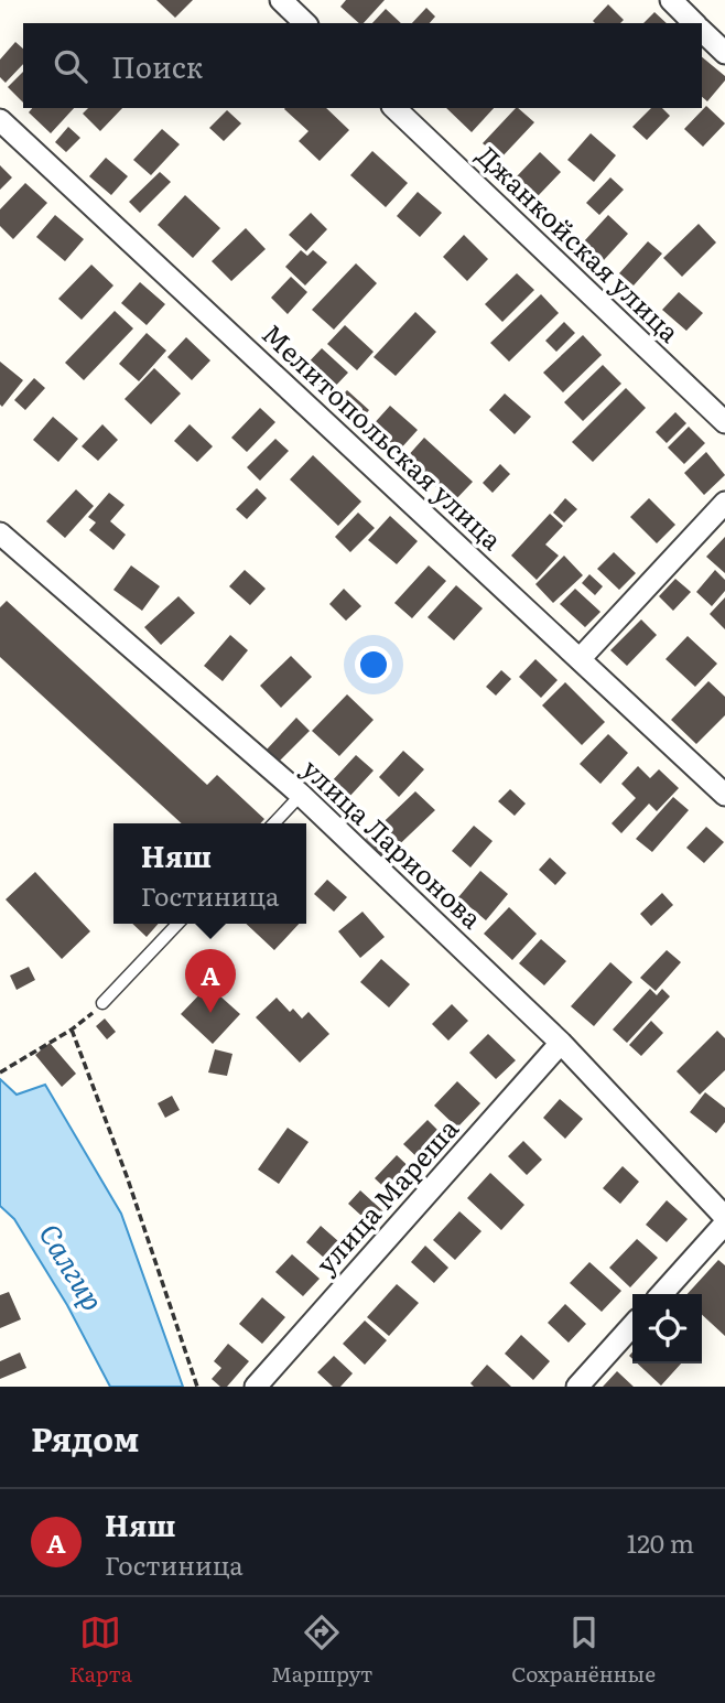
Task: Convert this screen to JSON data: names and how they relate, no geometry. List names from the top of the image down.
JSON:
{
  "streets": {
    "street": [
      "Джанкойская улица",
      "Мелитопольская улица",
      "улица Ларионова",
      "улица Мареша"
    ]
  },
  "crossings": [
    ["улица Ларионова", "улица Мареша"]
  ],
  "water": ["Салгир"],
  "page": {
    "search": "Поиск",
    "popup": ["Няш", "Гостиница"],
    "pins": "A",
    "heading": "Рядом",
    "list": [
      {
        "mark": "A",
        "name": "Няш",
        "note": "Гостиница",
        "value": "120 m"
      }
    ],
    "nav": ["Карта", "Маршрут", "Сохранённые"]
  }
}
